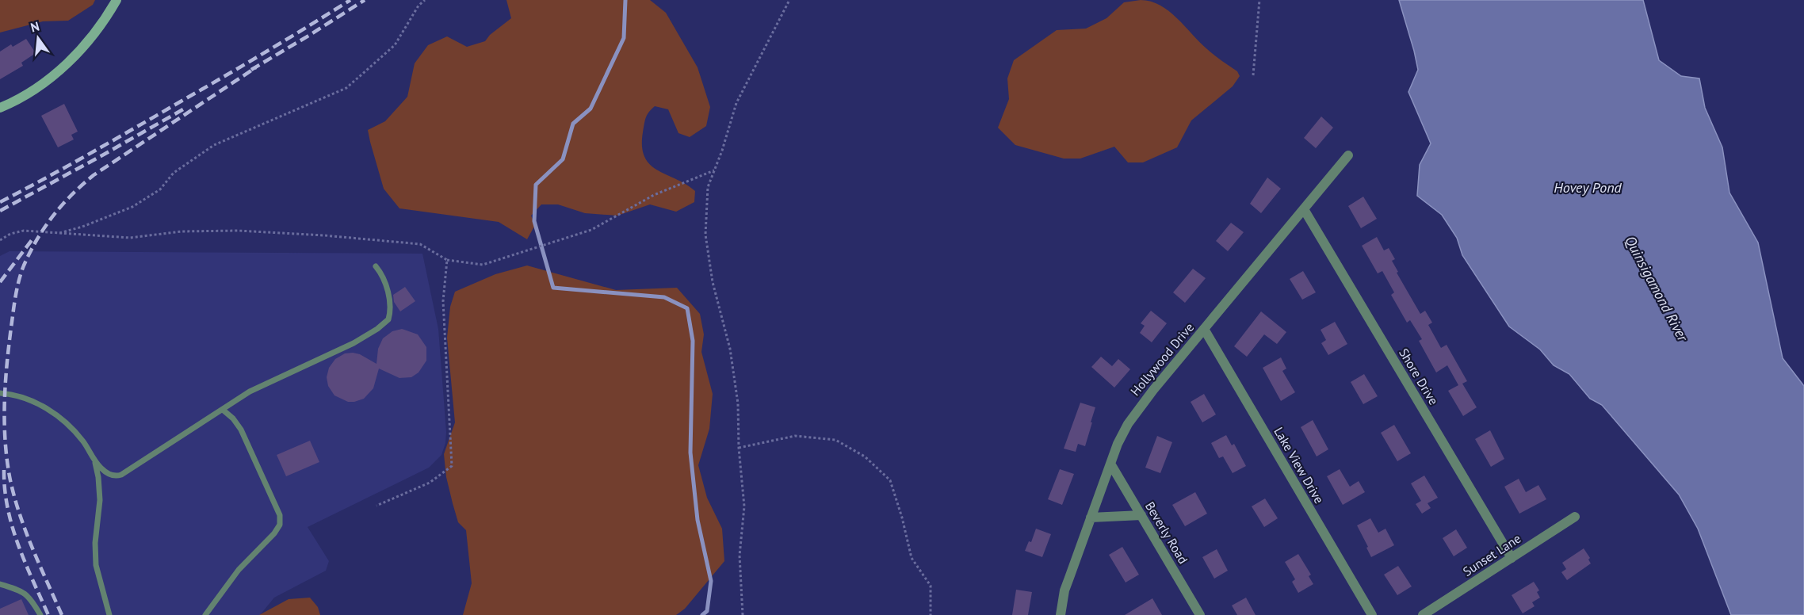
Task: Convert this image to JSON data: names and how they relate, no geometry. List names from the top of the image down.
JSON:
{
  "streets": {
    "street": [
      "Hollywood Drive",
      "Shore Drive",
      "Lake View Drive",
      "Beverly Road",
      "Sunset Lane"
    ]
  },
  "crossings": [
    ["Hollywood Drive", "Shore Drive"],
    ["Hollywood Drive", "Lake View Drive"],
    ["Hollywood Drive", "Beverly Road"],
    ["Shore Drive", "Sunset Lane"]
  ],
  "water": ["Hovey Pond", "Quinsigamond River"],
  "north": "top"
}
